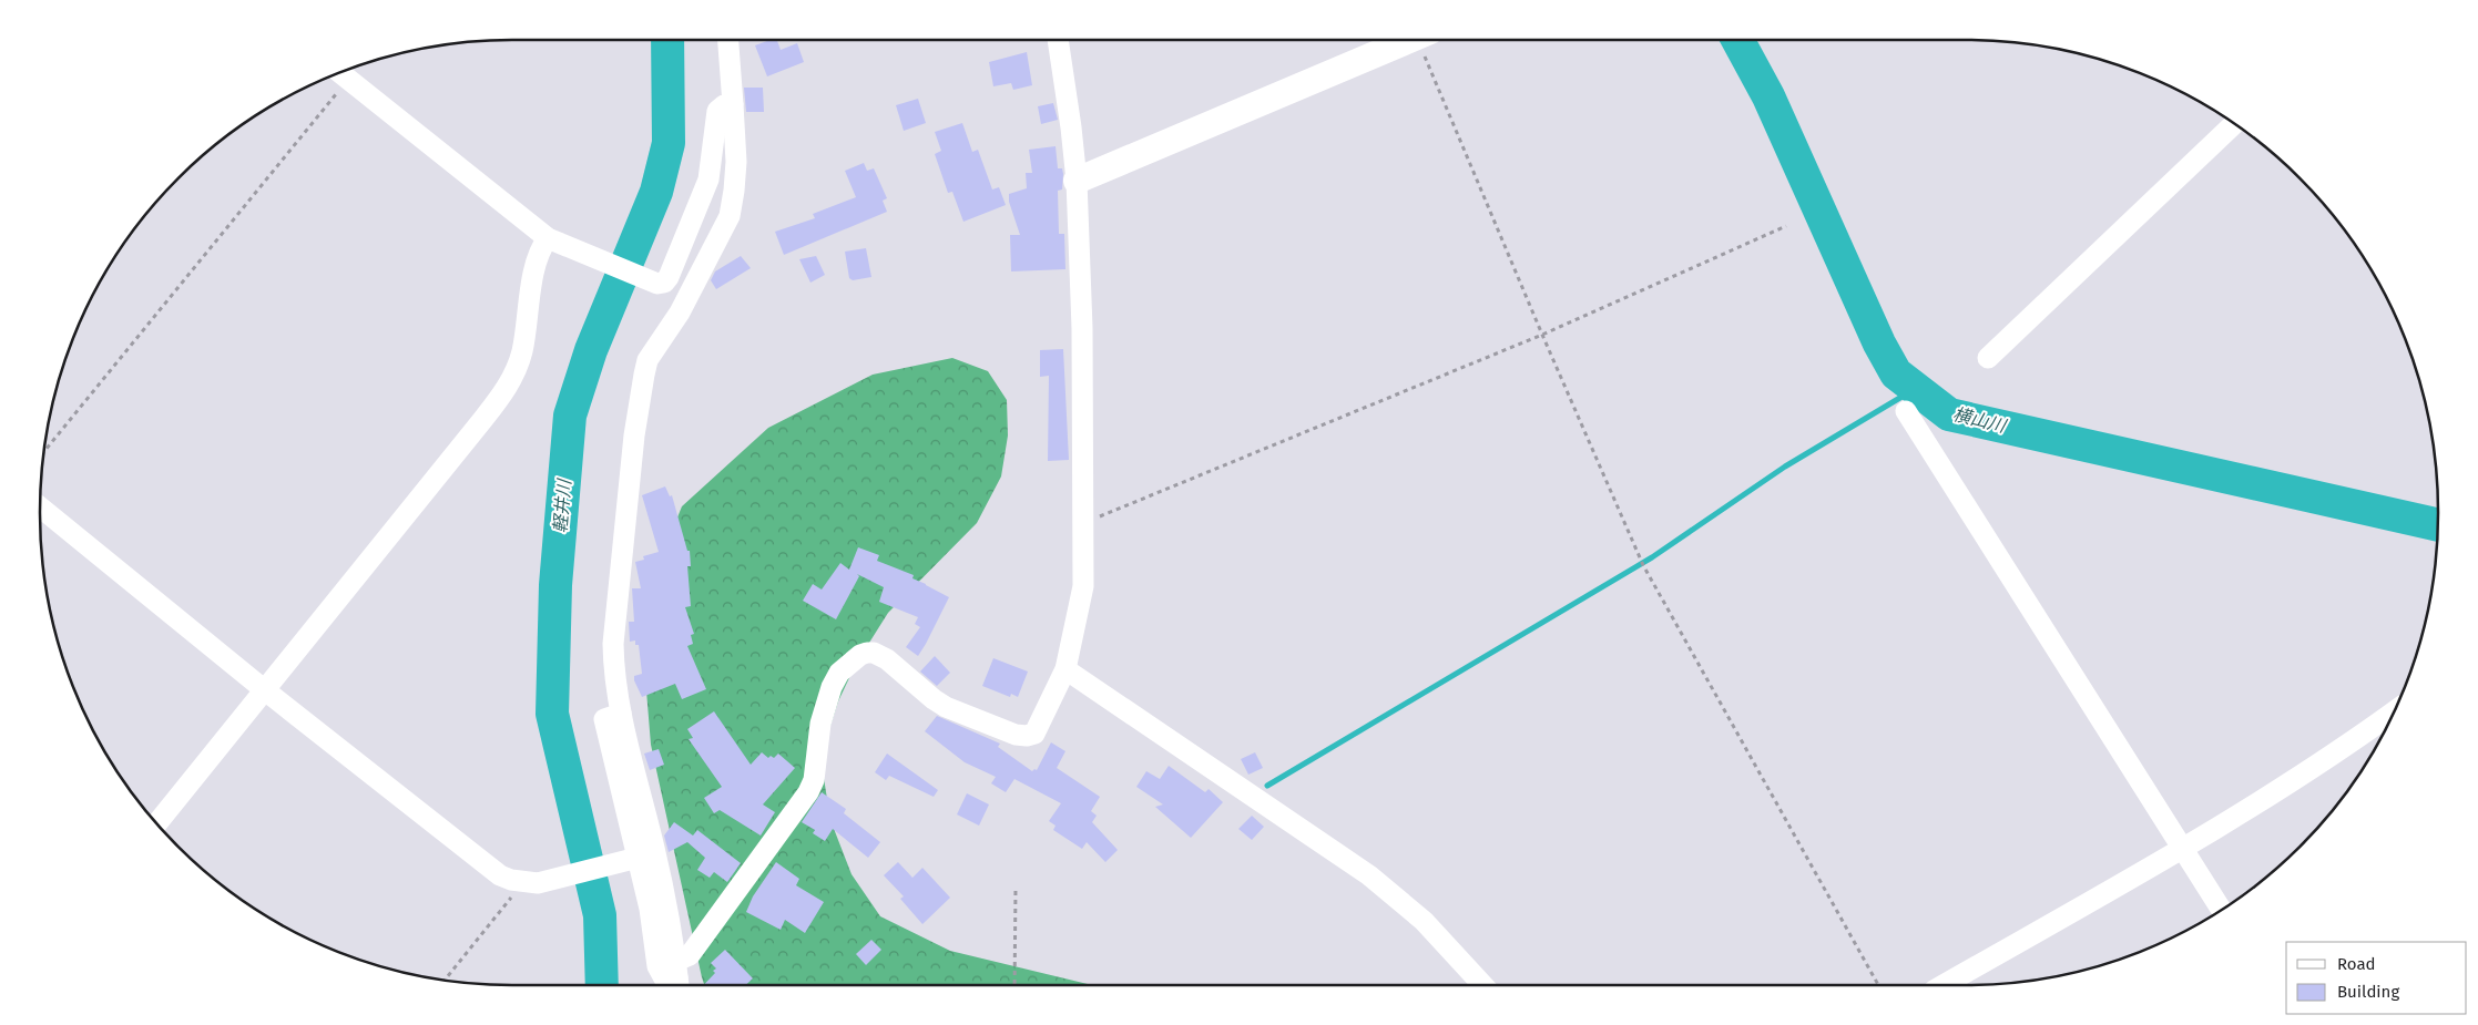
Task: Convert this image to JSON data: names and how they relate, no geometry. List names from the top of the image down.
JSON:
{
  "water": ["横山川", "軽井川"],
  "legend": ["Road", "Building"]
}
